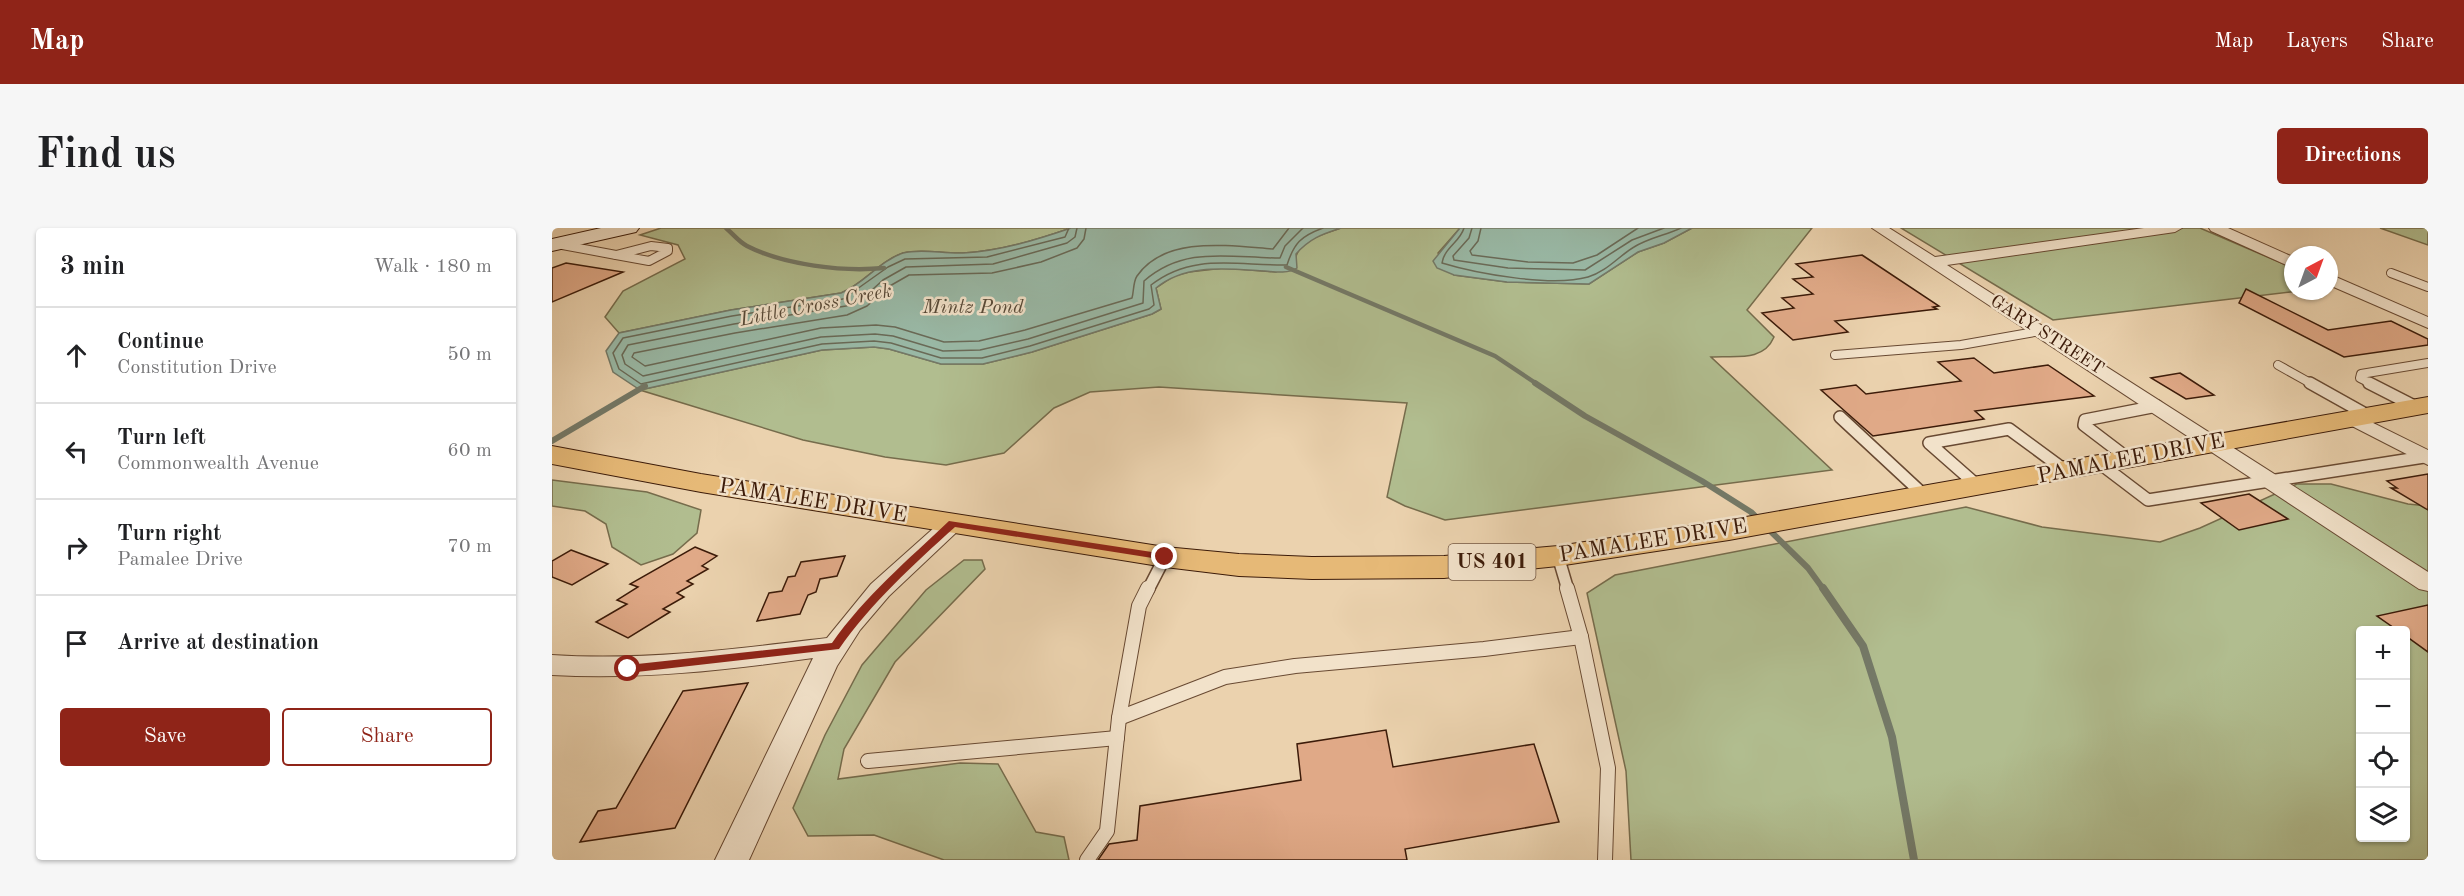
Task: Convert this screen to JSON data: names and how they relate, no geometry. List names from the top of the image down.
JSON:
{
  "streets": {
    "main road": ["PAMALEE DRIVE", "US 401"],
    "street": ["GARY STREET"]
  },
  "crossings": [
    ["GARY STREET", "PAMALEE DRIVE"]
  ],
  "water": ["Little Cross Creek", "Mintz Pond"],
  "north": "top right",
  "page": {
    "header": "Map",
    "nav": ["Map", "Layers", "Share"],
    "buttons": [
      "Directions",
      ["Save", "Share"]
    ],
    "title": "Find us",
    "heading": ["3 min", "Walk · 180 m"],
    "list": [
      ["Continue", "Constitution Drive", "50 m"],
      ["Turn left", "Commonwealth Avenue", "60 m"],
      ["Turn right", "Pamalee Drive", "70 m"],
      "Arrive at destination"
    ],
    "map_buttons": ["+", "−"]
  }
}
